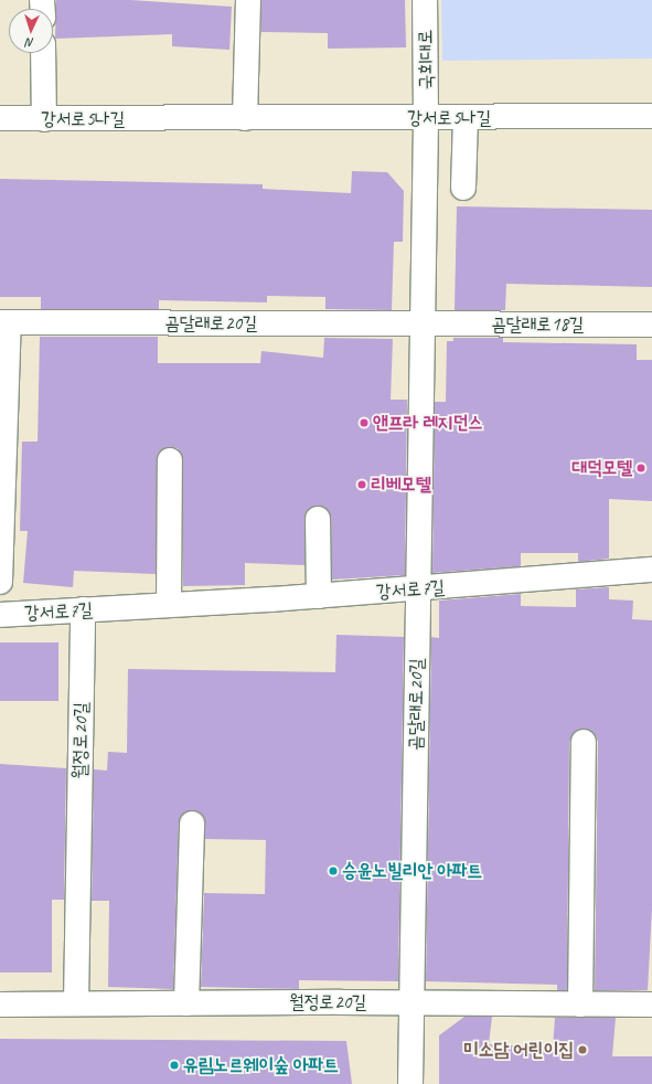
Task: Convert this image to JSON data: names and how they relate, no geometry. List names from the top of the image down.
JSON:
{
  "streets": {
    "street": [
      "국회대로",
      "강서로5나길",
      "곰달래로20길",
      "곰달래로18길",
      "강서로7길",
      "월정로20길"
    ]
  },
  "crossings": [
    ["국회대로", "강서로5나길"],
    ["국회대로", "곰달래로20길"],
    ["강서로5나길", "곰달래로20길"],
    ["곰달래로20길", "곰달래로18길"],
    ["곰달래로20길", "강서로7길"],
    ["곰달래로20길", "월정로20길"],
    ["강서로7길", "월정로20길"]
  ],
  "places": [
    "앤프라 레지던스",
    "대덕모텔",
    "리베모텔",
    "승윤노빌리안 아파트",
    "미소담 어린이집",
    "유림노르웨이숲 아파트"
  ],
  "north": "bottom"
}
